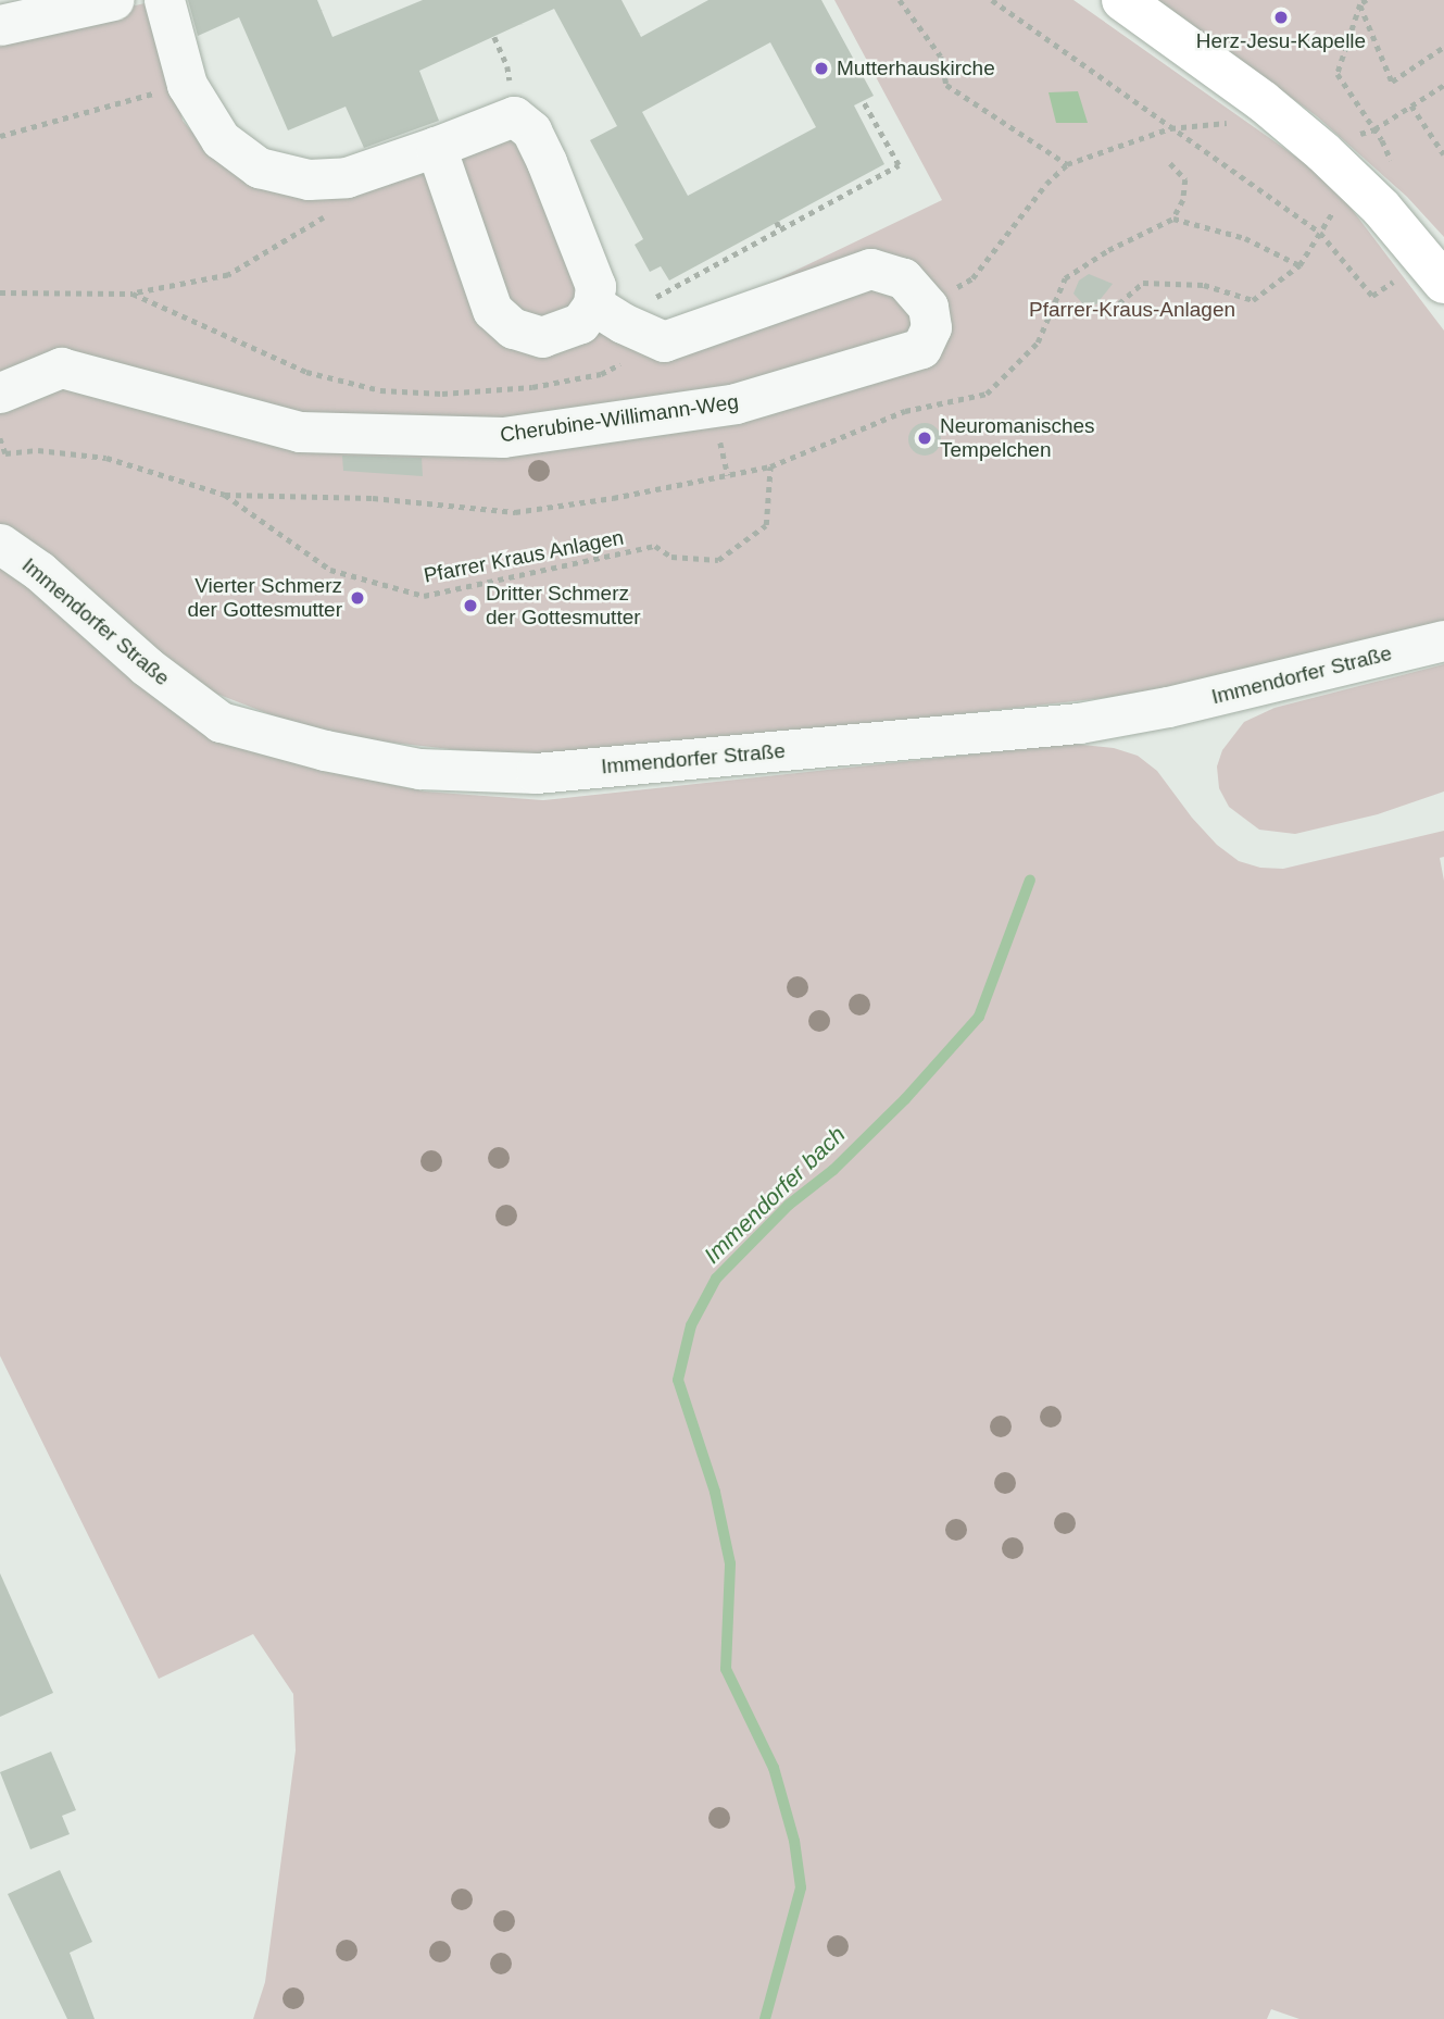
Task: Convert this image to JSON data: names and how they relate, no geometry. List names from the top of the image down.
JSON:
{
  "streets": {
    "street": ["Cherubine-Willimann-Weg", "Immendorfer Straße"],
    "path": ["Pfarrer Kraus Anlagen"]
  },
  "water": ["Immendorfer bach"],
  "parks": ["Pfarrer-Kraus-Anlagen"],
  "places": [
    "Herz-Jesu-Kapelle",
    "Mutterhauskirche",
    "Neuromanisches Tempelchen",
    "Vierter Schmerz der Gottesmutter",
    "Dritter Schmerz der Gottesmutter"
  ]
}
